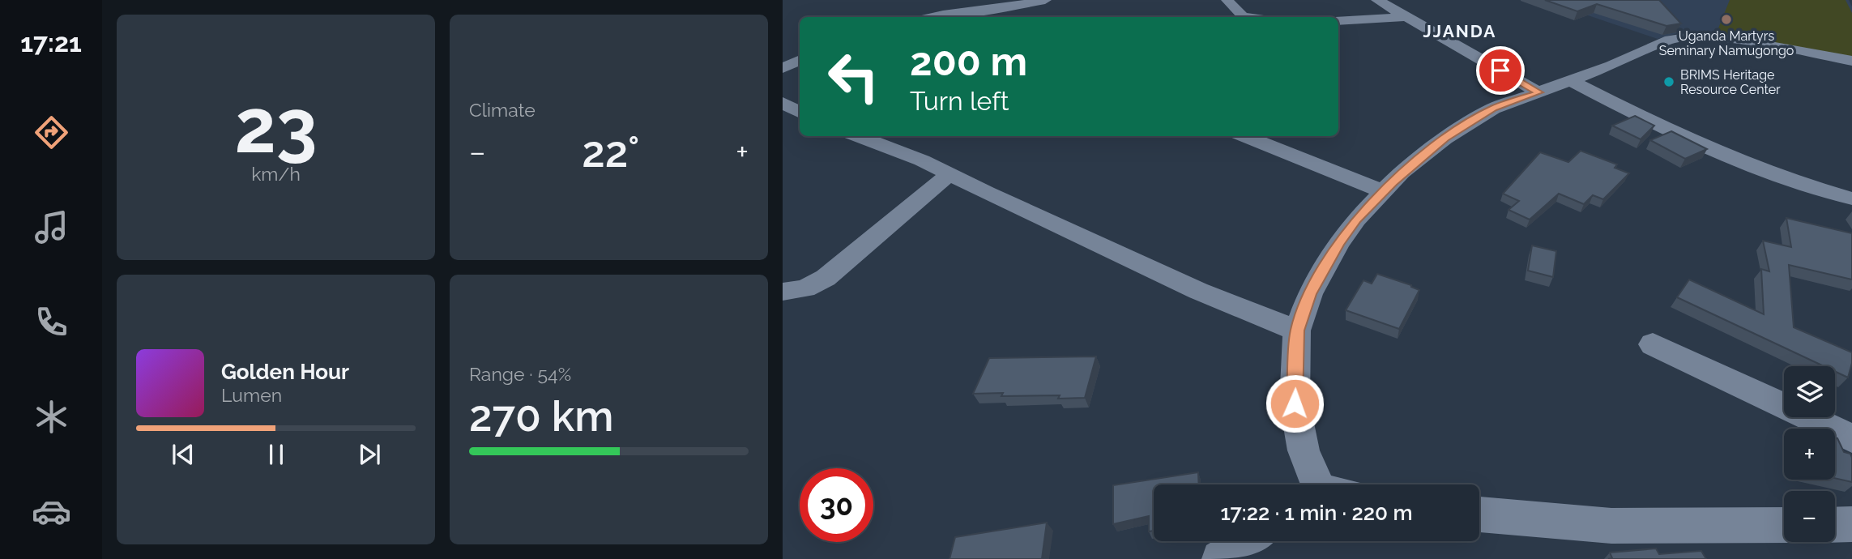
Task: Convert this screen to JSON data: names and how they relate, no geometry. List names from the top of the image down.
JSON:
{
  "districts": ["JJANDA"],
  "places": ["Uganda Martyrs Seminary Namugongo", "BRIMS Heritage Resource Center"],
  "page": {
    "tabs": "17:21",
    "tile": [
      ["23", "km/h"],
      "Climate",
      ["Range · 54%", "270 km"]
    ],
    "turn": ["200 m", "Turn left"],
    "heat": ["−", "22°", "+"],
    "song": ["Golden Hour", "Lumen"],
    "map_buttons": ["+", "−"],
    "limit": "30",
    "trip": "17:22 · 1 min · 220 m"
  }
}
